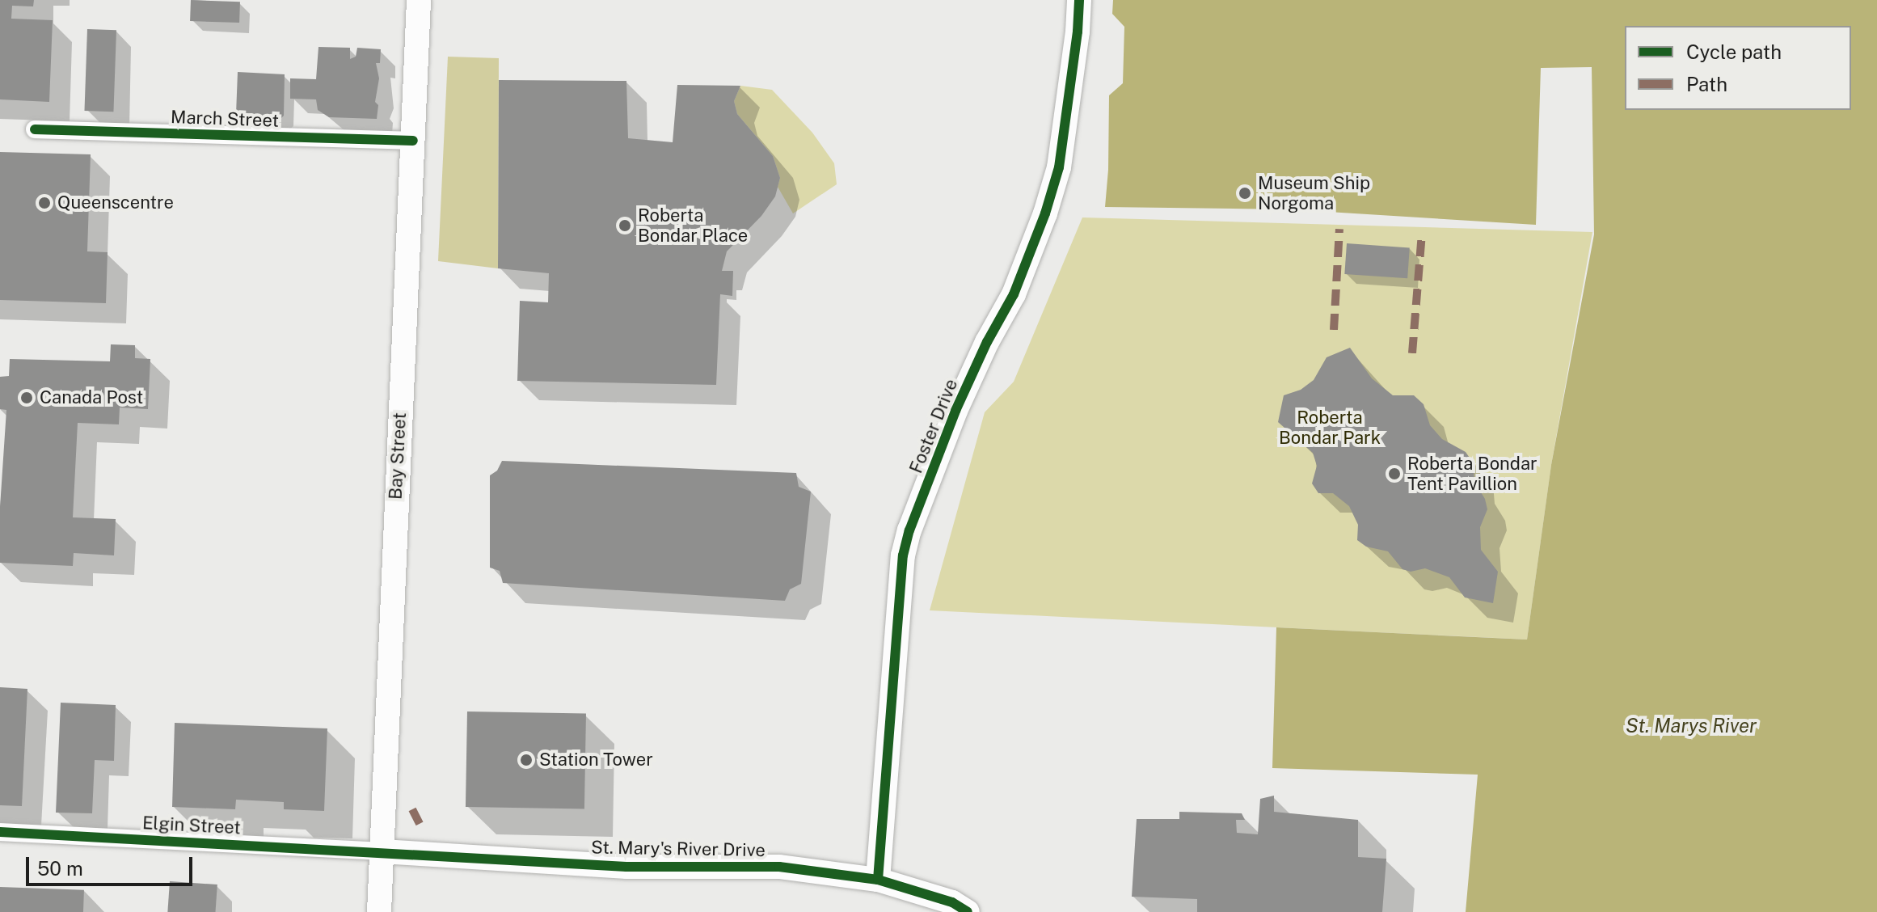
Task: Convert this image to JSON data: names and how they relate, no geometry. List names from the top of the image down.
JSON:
{
  "streets": {
    "street": [
      "March Street",
      "Foster Drive",
      "Bay Street",
      "Elgin Street",
      "St. Mary's River Drive"
    ]
  },
  "crossings": [
    ["March Street", "Bay Street"],
    ["Foster Drive", "St. Mary's River Drive"],
    ["Bay Street", "Elgin Street"],
    ["Bay Street", "St. Mary's River Drive"],
    ["Elgin Street", "St. Mary's River Drive"]
  ],
  "water": ["St. Marys River"],
  "parks": ["Roberta Bondar Park"],
  "places": [
    "Museum Ship Norgoma",
    "Queenscentre",
    "Roberta Bondar Place",
    "Canada Post",
    "Roberta Bondar Tent Pavillion",
    "Station Tower"
  ],
  "legend": ["Cycle path", "Path"],
  "scale_bar": "50 m"
}
